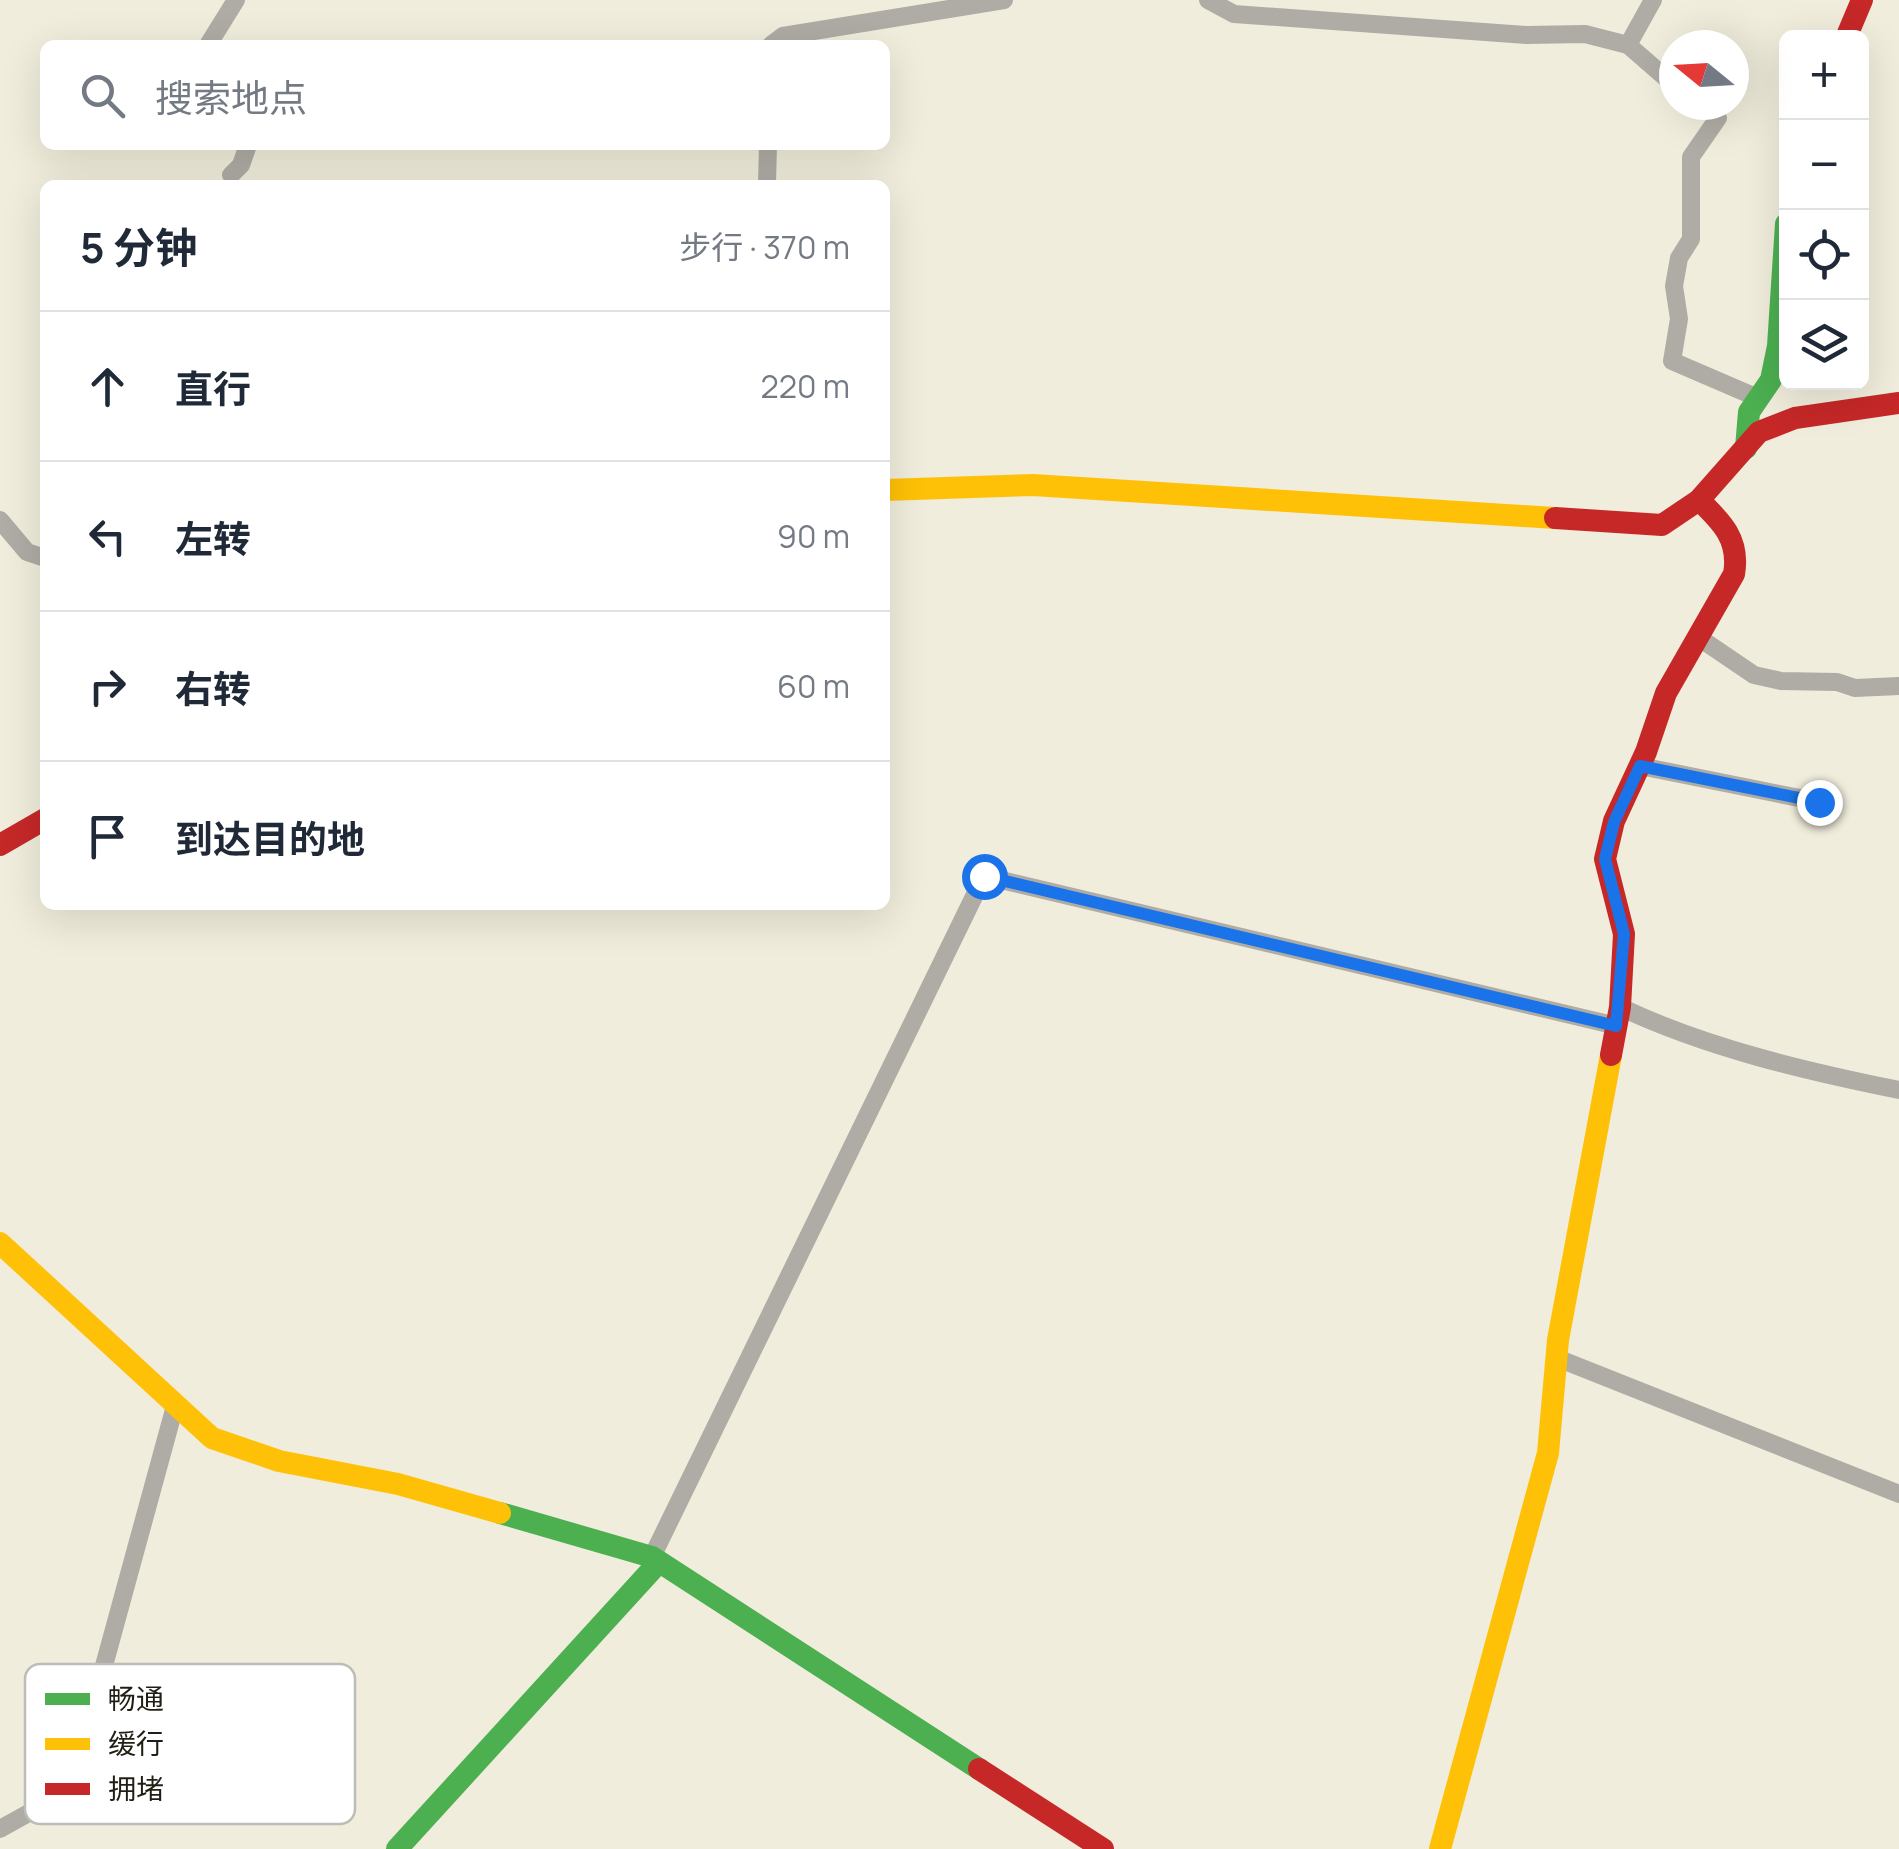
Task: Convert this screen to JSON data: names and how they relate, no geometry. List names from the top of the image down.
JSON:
{
  "legend": ["畅通", "缓行", "拥堵"],
  "north": "left",
  "page": {
    "map_buttons": ["+", "−"],
    "search": "搜索地点",
    "heading": ["5 分钟", "步行 · 370 m"],
    "list": [
      ["直行", "220 m"],
      ["左转", "90 m"],
      ["右转", "60 m"],
      "到达目的地"
    ]
  }
}
